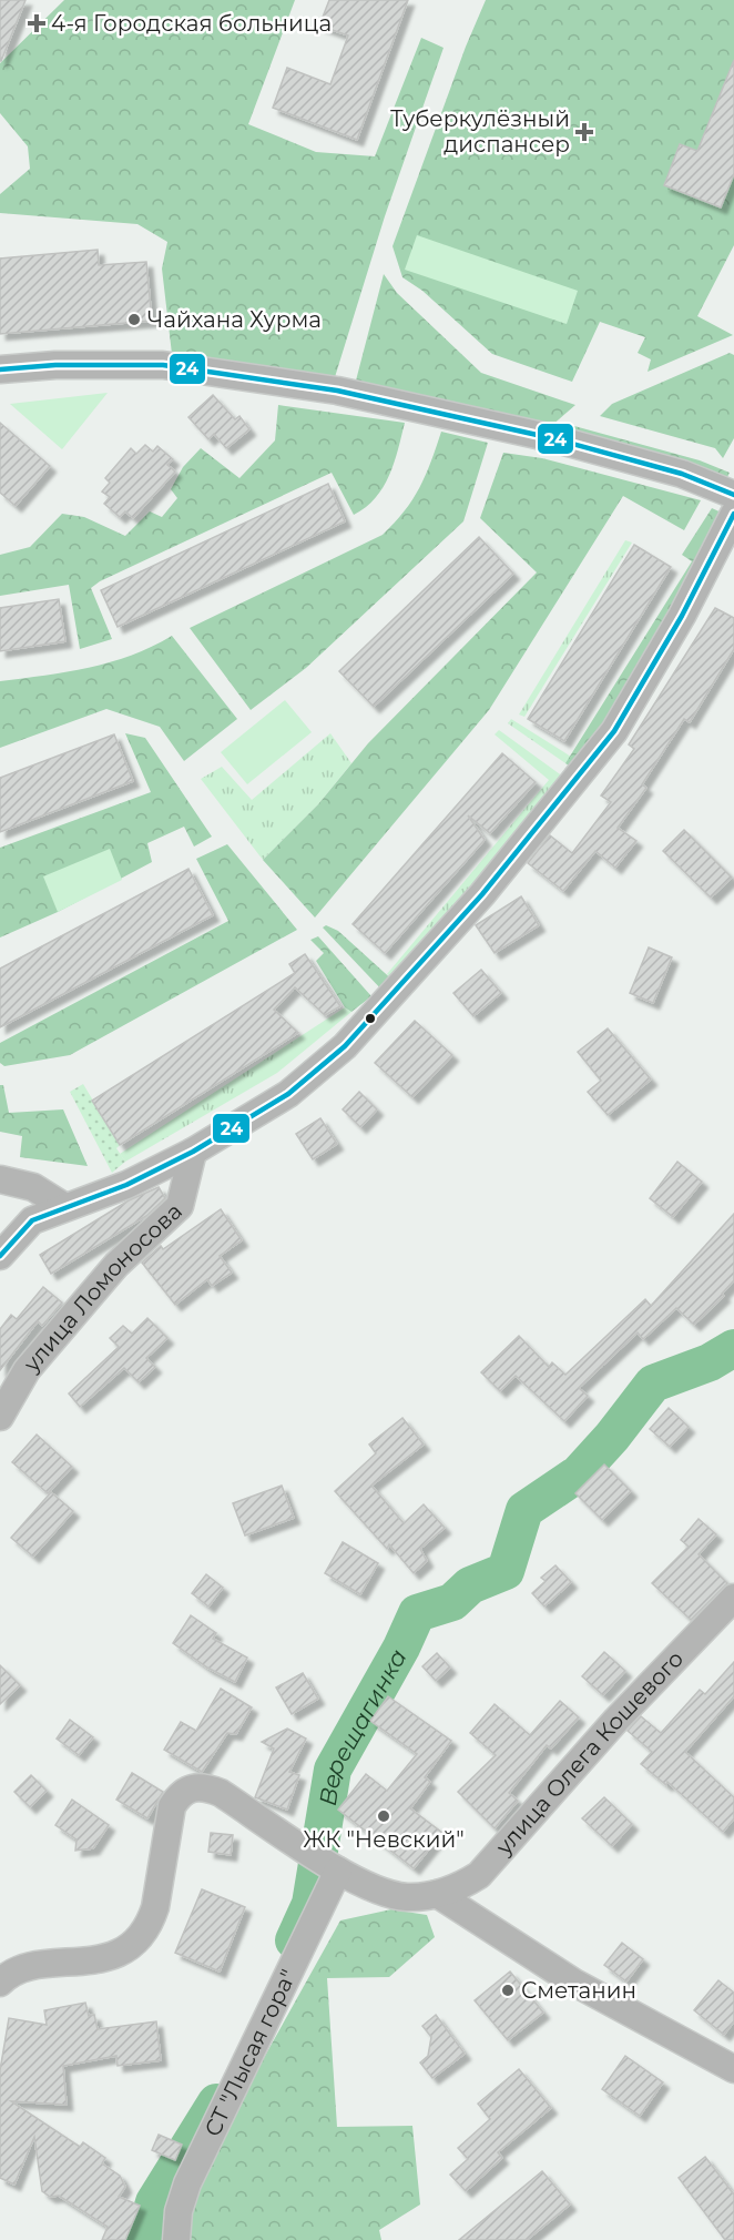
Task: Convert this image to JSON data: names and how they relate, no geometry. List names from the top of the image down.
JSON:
{
  "streets": {
    "street": ["улица Ломоносова", "улица Олега Кошевого", "СТ \"Лысая гора\""]
  },
  "crossings": [
    ["улица Олега Кошевого", "СТ \"Лысая гора\""]
  ],
  "water": ["Верещагинка"],
  "places": {
    "health": ["4-я Городская больница", "Туберкулёзный диспансер"],
    "other": ["Чайхана Хурма", "ЖК \"Невский\"", "Сметанин"]
  },
  "lines": ["transit line 24"]
}
